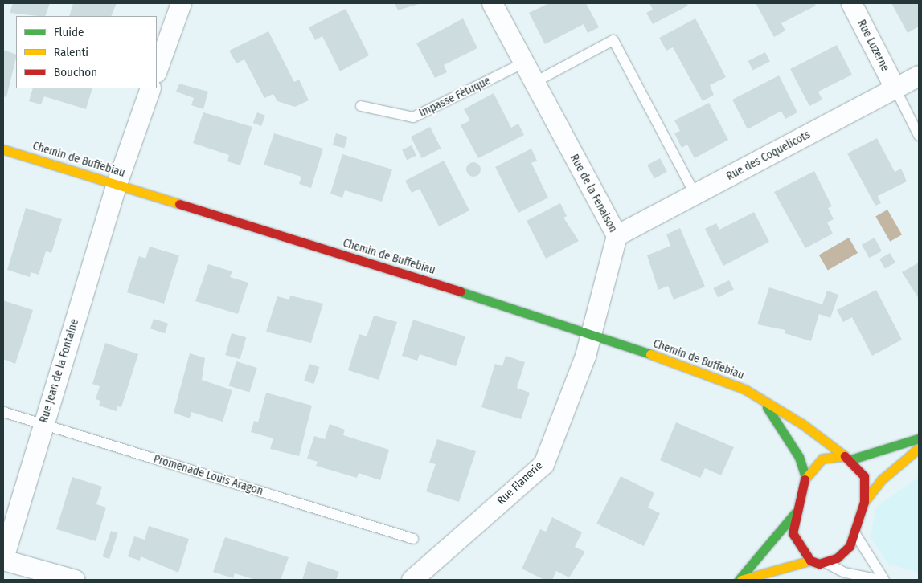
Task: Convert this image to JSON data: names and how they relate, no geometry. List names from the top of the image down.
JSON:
{
  "streets": {
    "street": [
      "Rue Luzerne",
      "Rue des Coquelicots",
      "Chemin de Buffebiau",
      "Rue de la Fenaison",
      "Rue Jean de la Fontaine",
      "Rue Flanerie"
    ],
    "lane": ["Impasse Fétuque", "Promenade Louis Aragon"]
  },
  "crossings": [
    ["Rue Luzerne", "Rue des Coquelicots"],
    ["Impasse Fétuque", "Rue de la Fenaison"],
    ["Rue des Coquelicots", "Rue de la Fenaison"],
    ["Chemin de Buffebiau", "Rue de la Fenaison"],
    ["Chemin de Buffebiau", "Rue Jean de la Fontaine"],
    ["Chemin de Buffebiau", "Rue Flanerie"],
    ["Rue de la Fenaison", "Rue Flanerie"],
    ["Rue Jean de la Fontaine", "Promenade Louis Aragon"]
  ],
  "legend": ["Fluide", "Ralenti", "Bouchon"]
}
